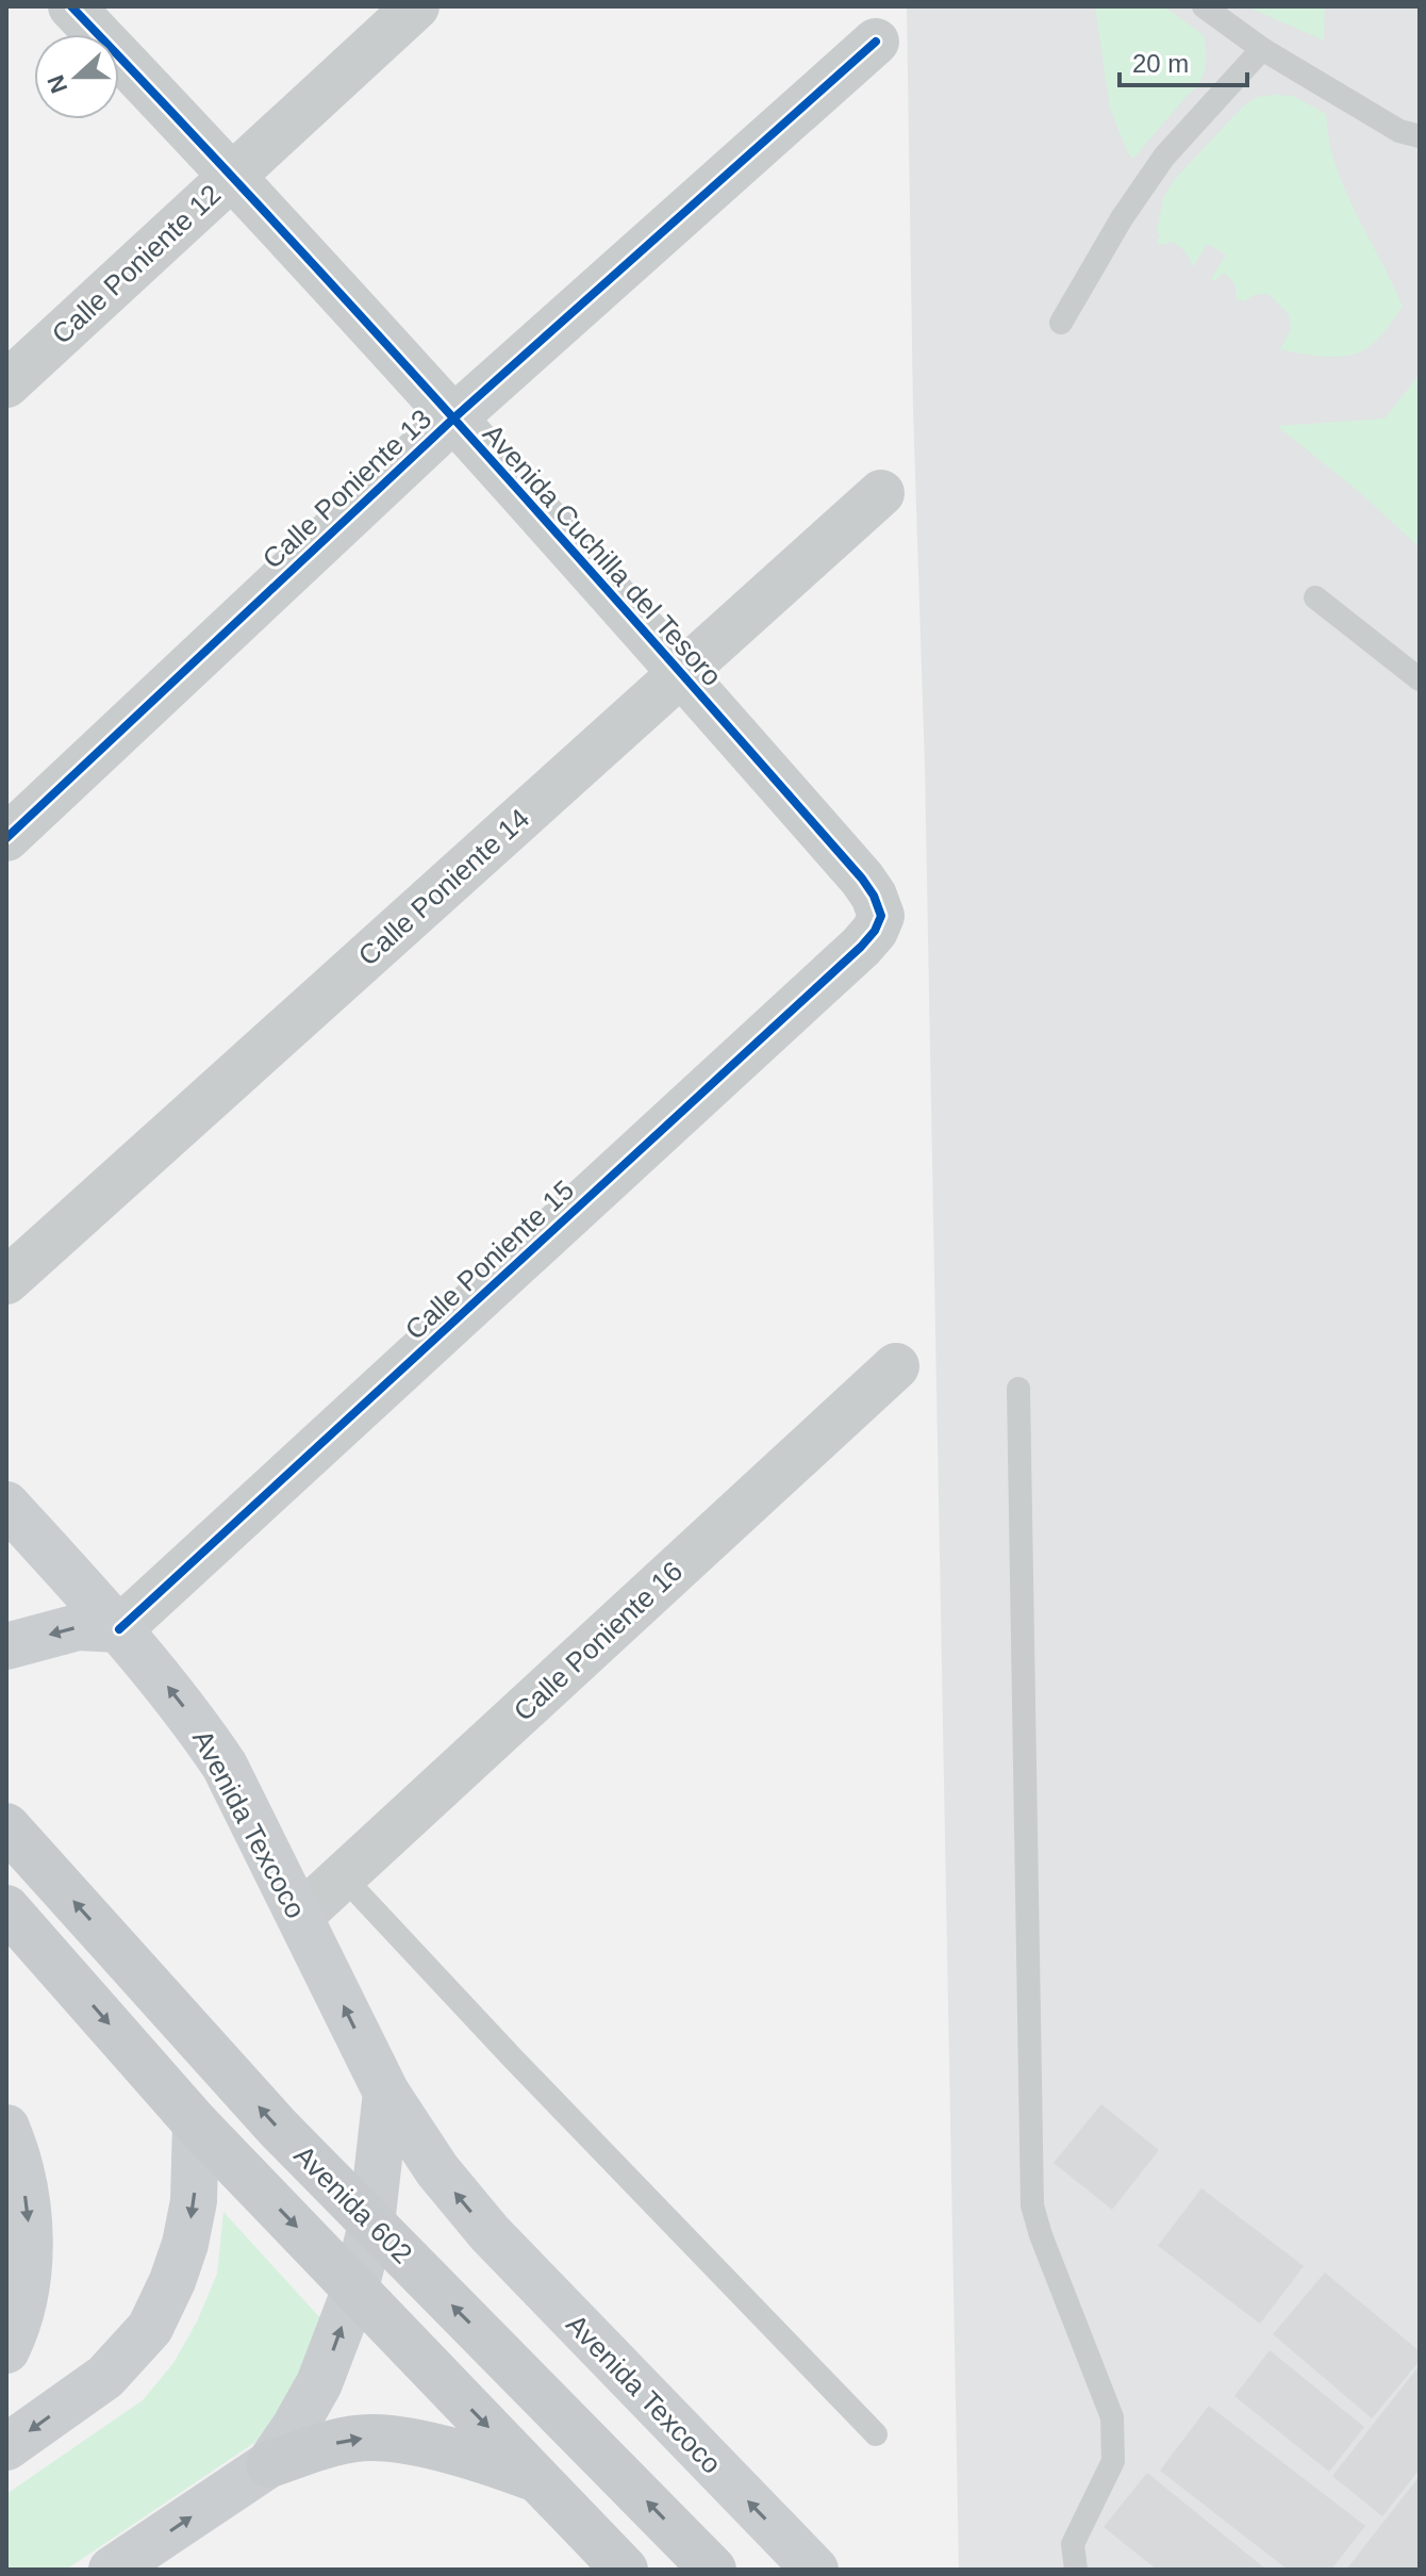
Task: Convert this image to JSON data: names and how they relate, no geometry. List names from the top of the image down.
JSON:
{
  "streets": {
    "main road": ["Avenida Texcoco", "Avenida 602"],
    "street": [
      "Calle Poniente 12",
      "Calle Poniente 13",
      "Avenida Cuchilla del Tesoro",
      "Calle Poniente 14",
      "Calle Poniente 15",
      "Calle Poniente 16"
    ]
  },
  "crossings": [
    ["Calle Poniente 12", "Avenida Cuchilla del Tesoro"],
    ["Calle Poniente 13", "Avenida Cuchilla del Tesoro"],
    ["Avenida Cuchilla del Tesoro", "Calle Poniente 14"],
    ["Avenida Cuchilla del Tesoro", "Calle Poniente 15"],
    ["Calle Poniente 15", "Avenida Texcoco"],
    ["Calle Poniente 16", "Avenida Texcoco"]
  ],
  "one_way": ["Avenida Texcoco"],
  "scale_bar": "20 m",
  "north": "left"
}
